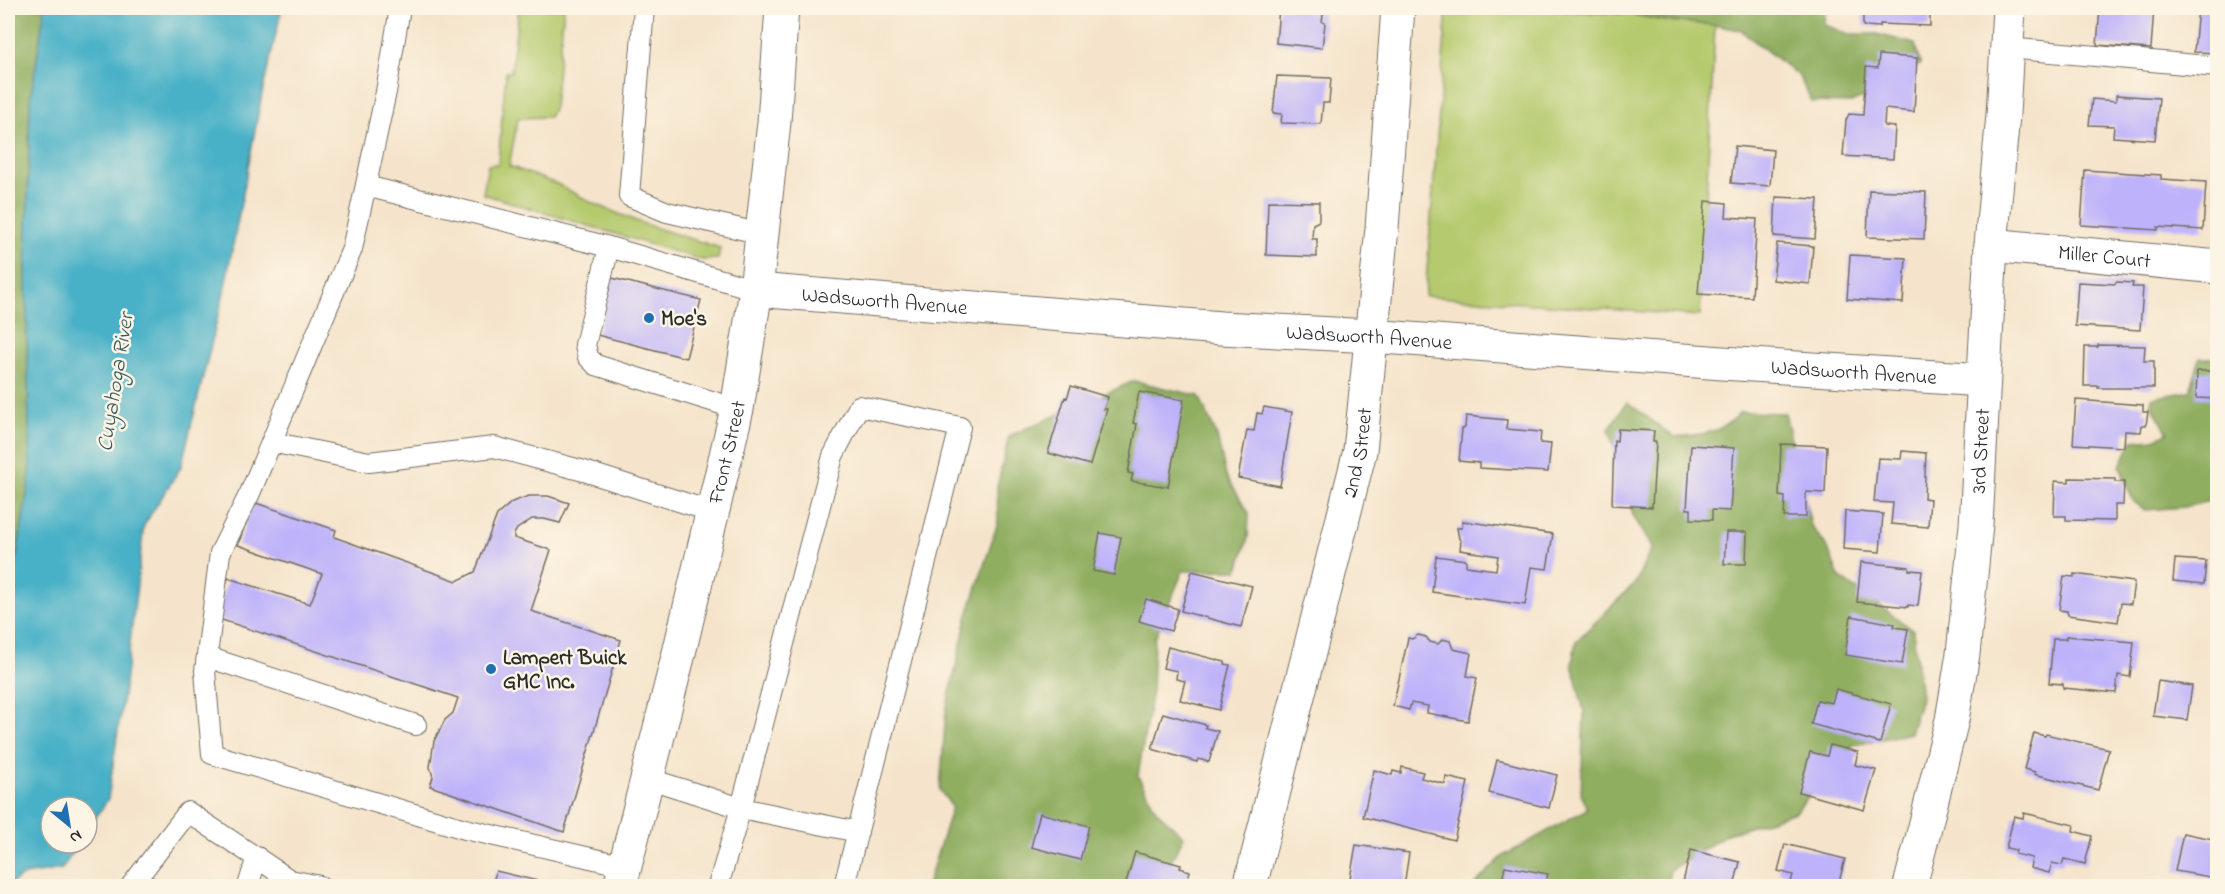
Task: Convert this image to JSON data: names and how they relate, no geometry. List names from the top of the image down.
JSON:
{
  "streets": {
    "street": [
      "Miller Court",
      "Wadsworth Avenue",
      "3rd Street",
      "Front Street",
      "2nd Street"
    ]
  },
  "crossings": [
    ["Miller Court", "3rd Street"],
    ["Wadsworth Avenue", "3rd Street"],
    ["Wadsworth Avenue", "Front Street"],
    ["Wadsworth Avenue", "2nd Street"]
  ],
  "water": ["Cuyahoga River"],
  "places": ["Moe's", "Lampert Buick GMC Inc."],
  "north": "bottom right"
}
